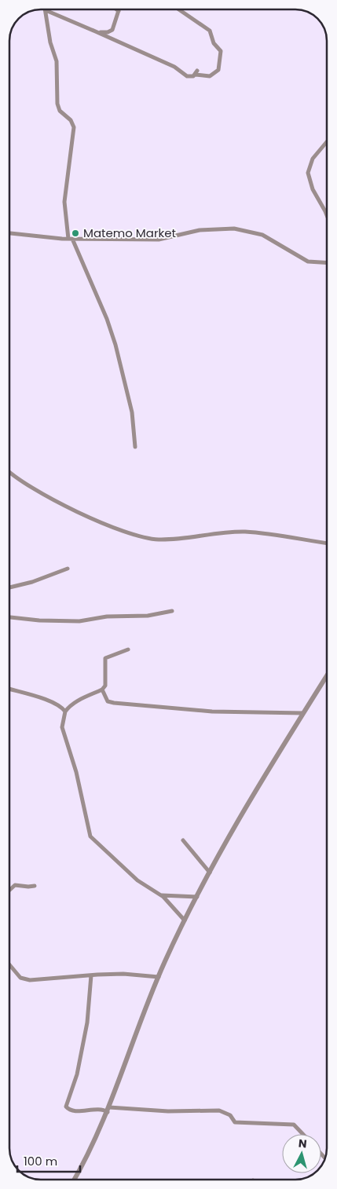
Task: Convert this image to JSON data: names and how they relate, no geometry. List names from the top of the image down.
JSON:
{
  "places": ["Matemo Market"],
  "scale_bar": "100 m",
  "north": "top"
}
